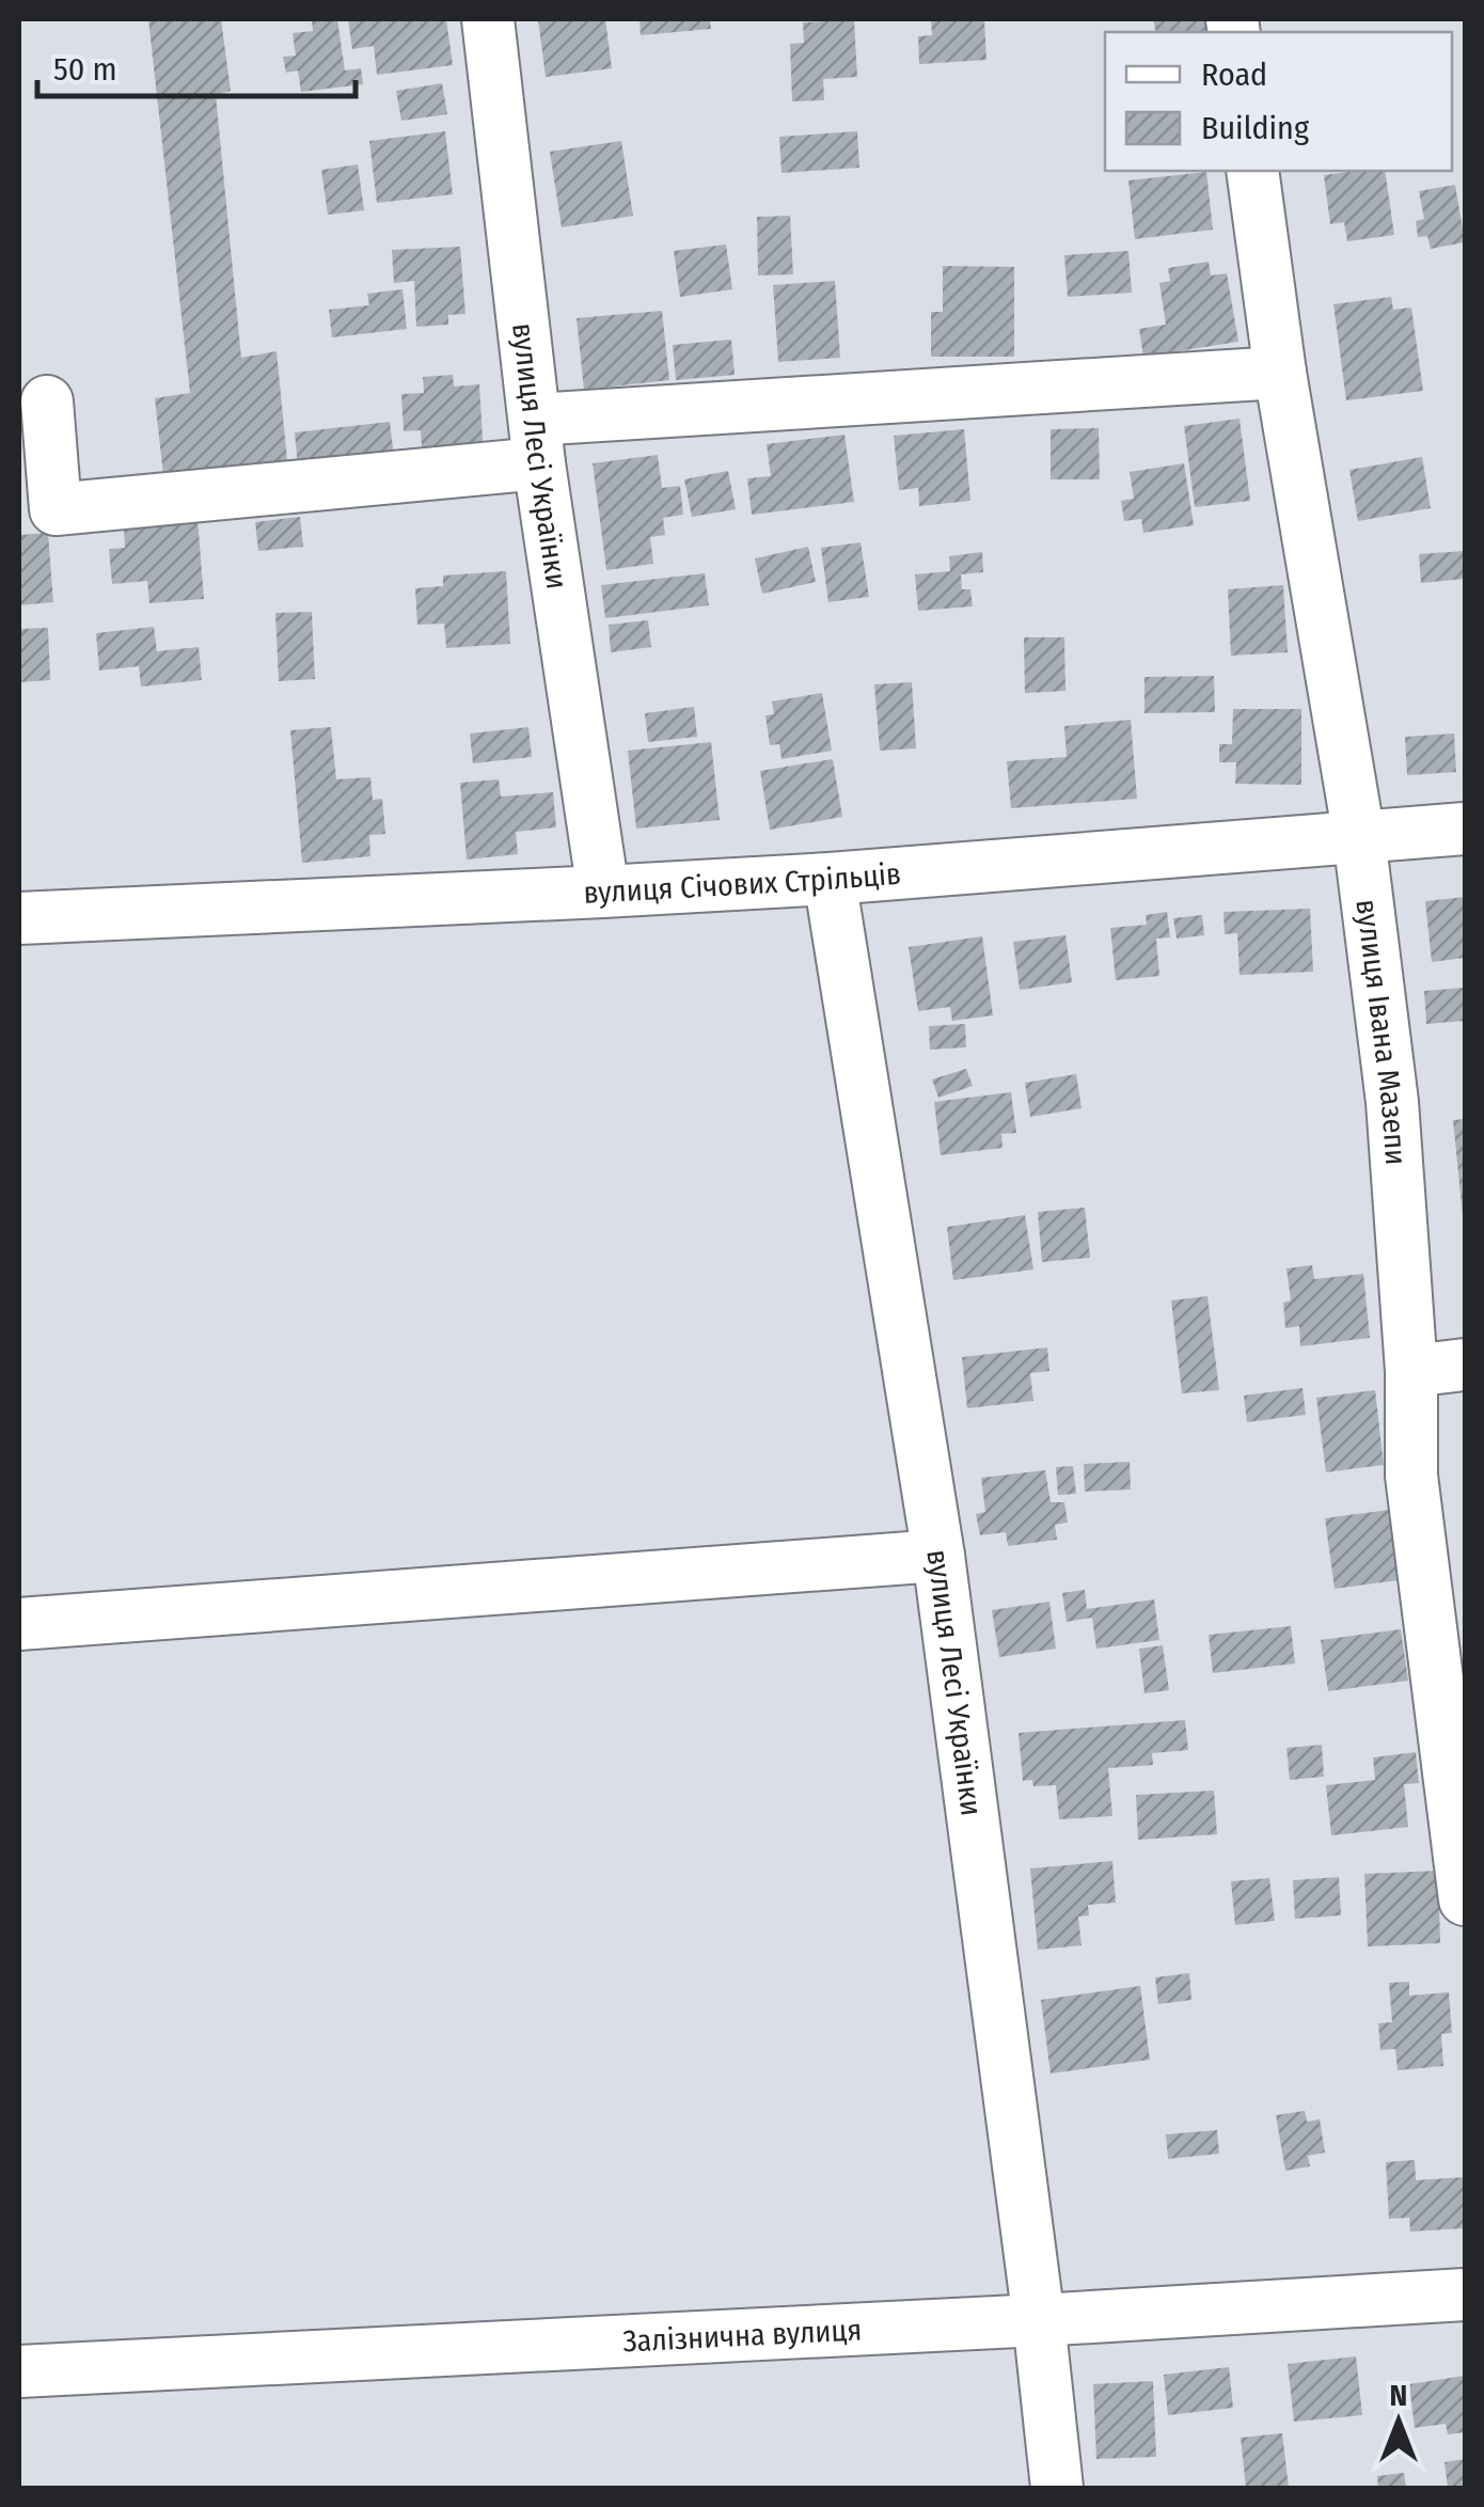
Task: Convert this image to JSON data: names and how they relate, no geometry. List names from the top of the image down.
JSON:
{
  "streets": {
    "street": [
      "вулиця Лесі Українки",
      "вулиця Січових Стрільців",
      "вулиця Івана Мазепи",
      "Залізнична вулиця"
    ]
  },
  "crossings": [
    ["вулиця Лесі Українки", "вулиця Січових Стрільців"],
    ["вулиця Лесі Українки", "Залізнична вулиця"],
    ["вулиця Січових Стрільців", "вулиця Івана Мазепи"]
  ],
  "legend": ["Road", "Building"],
  "scale_bar": "50 m",
  "north": "top"
}
